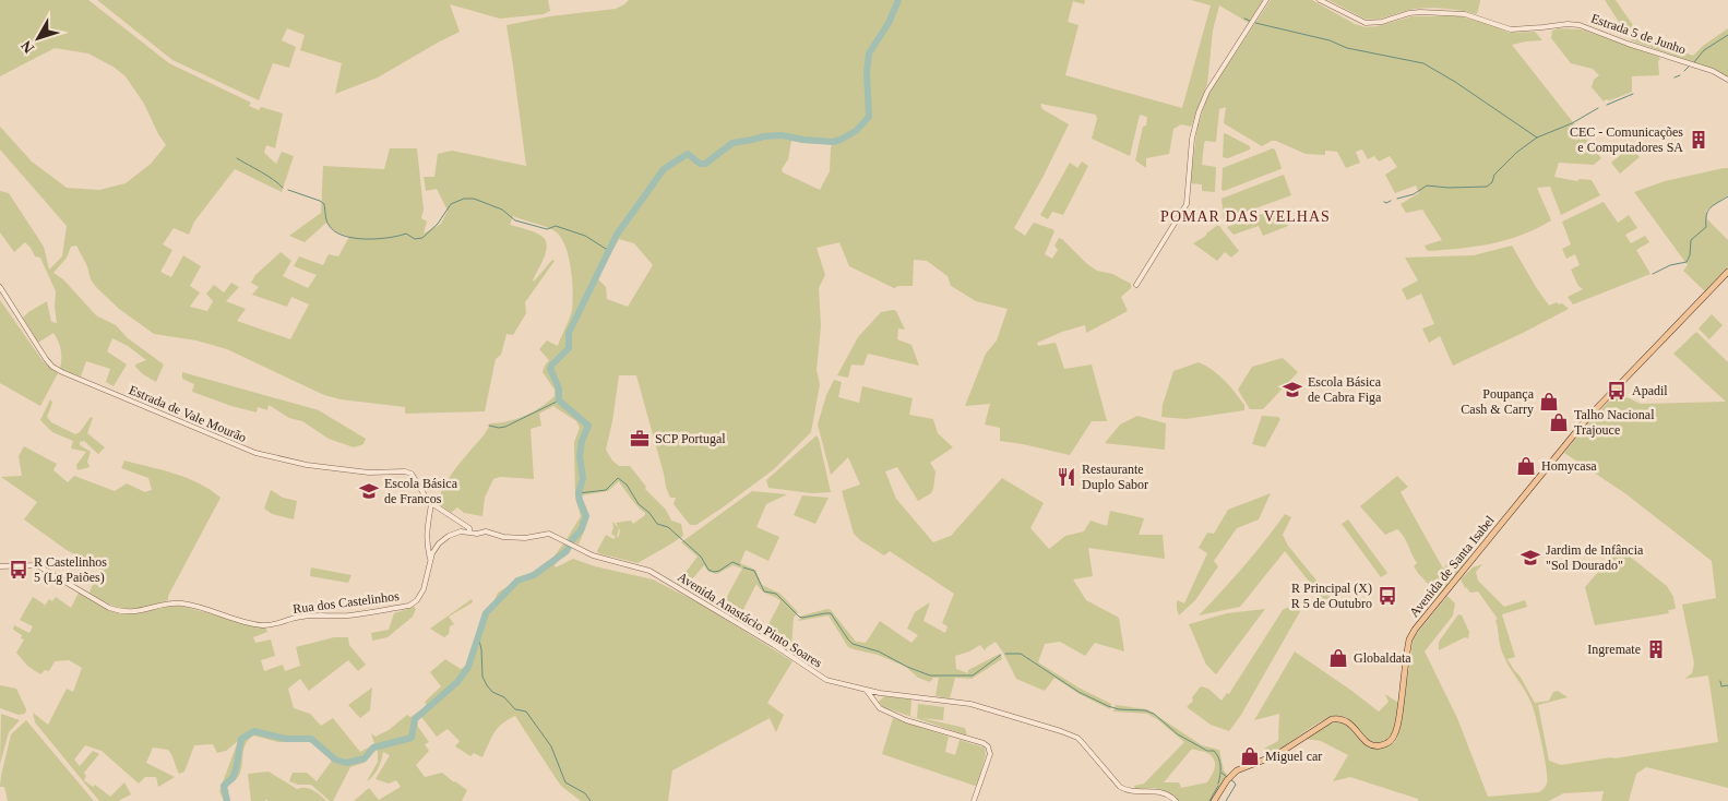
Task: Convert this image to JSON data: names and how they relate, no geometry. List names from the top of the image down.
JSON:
{
  "streets": {
    "main road": ["Avenida de Santa Isabel"],
    "street": [
      "Estrada 5 de Junho",
      "Estrada de Vale Mourão",
      "Rua dos Castelinhos",
      "Avenida Anastácio Pinto Soares"
    ]
  },
  "crossings": [
    ["Estrada de Vale Mourão", "Avenida Anastácio Pinto Soares"],
    ["Rua dos Castelinhos", "Avenida Anastácio Pinto Soares"]
  ],
  "districts": ["POMAR DAS VELHAS"],
  "places": {
    "building": ["CEC - Comunicações e Computadores SA", "Ingremate"],
    "school or university": ["Escola Básica de Cabra Figa", "Escola Básica de Francos", "Jardim de Infância \"Sol Dourado\""],
    "bus stop": ["Apadil", "R Castelinhos 5 (Lg Paiões)", "R Principal (X) R 5 de Outubro"],
    "shop": [
      "Poupança Cash & Carry",
      "Talho Nacional Trajouce",
      "Homycasa",
      "Globaldata",
      "Miguel car"
    ],
    "office": ["SCP Portugal"],
    "restaurant": ["Restaurante Duplo Sabor"]
  },
  "north": "bottom left"
}
